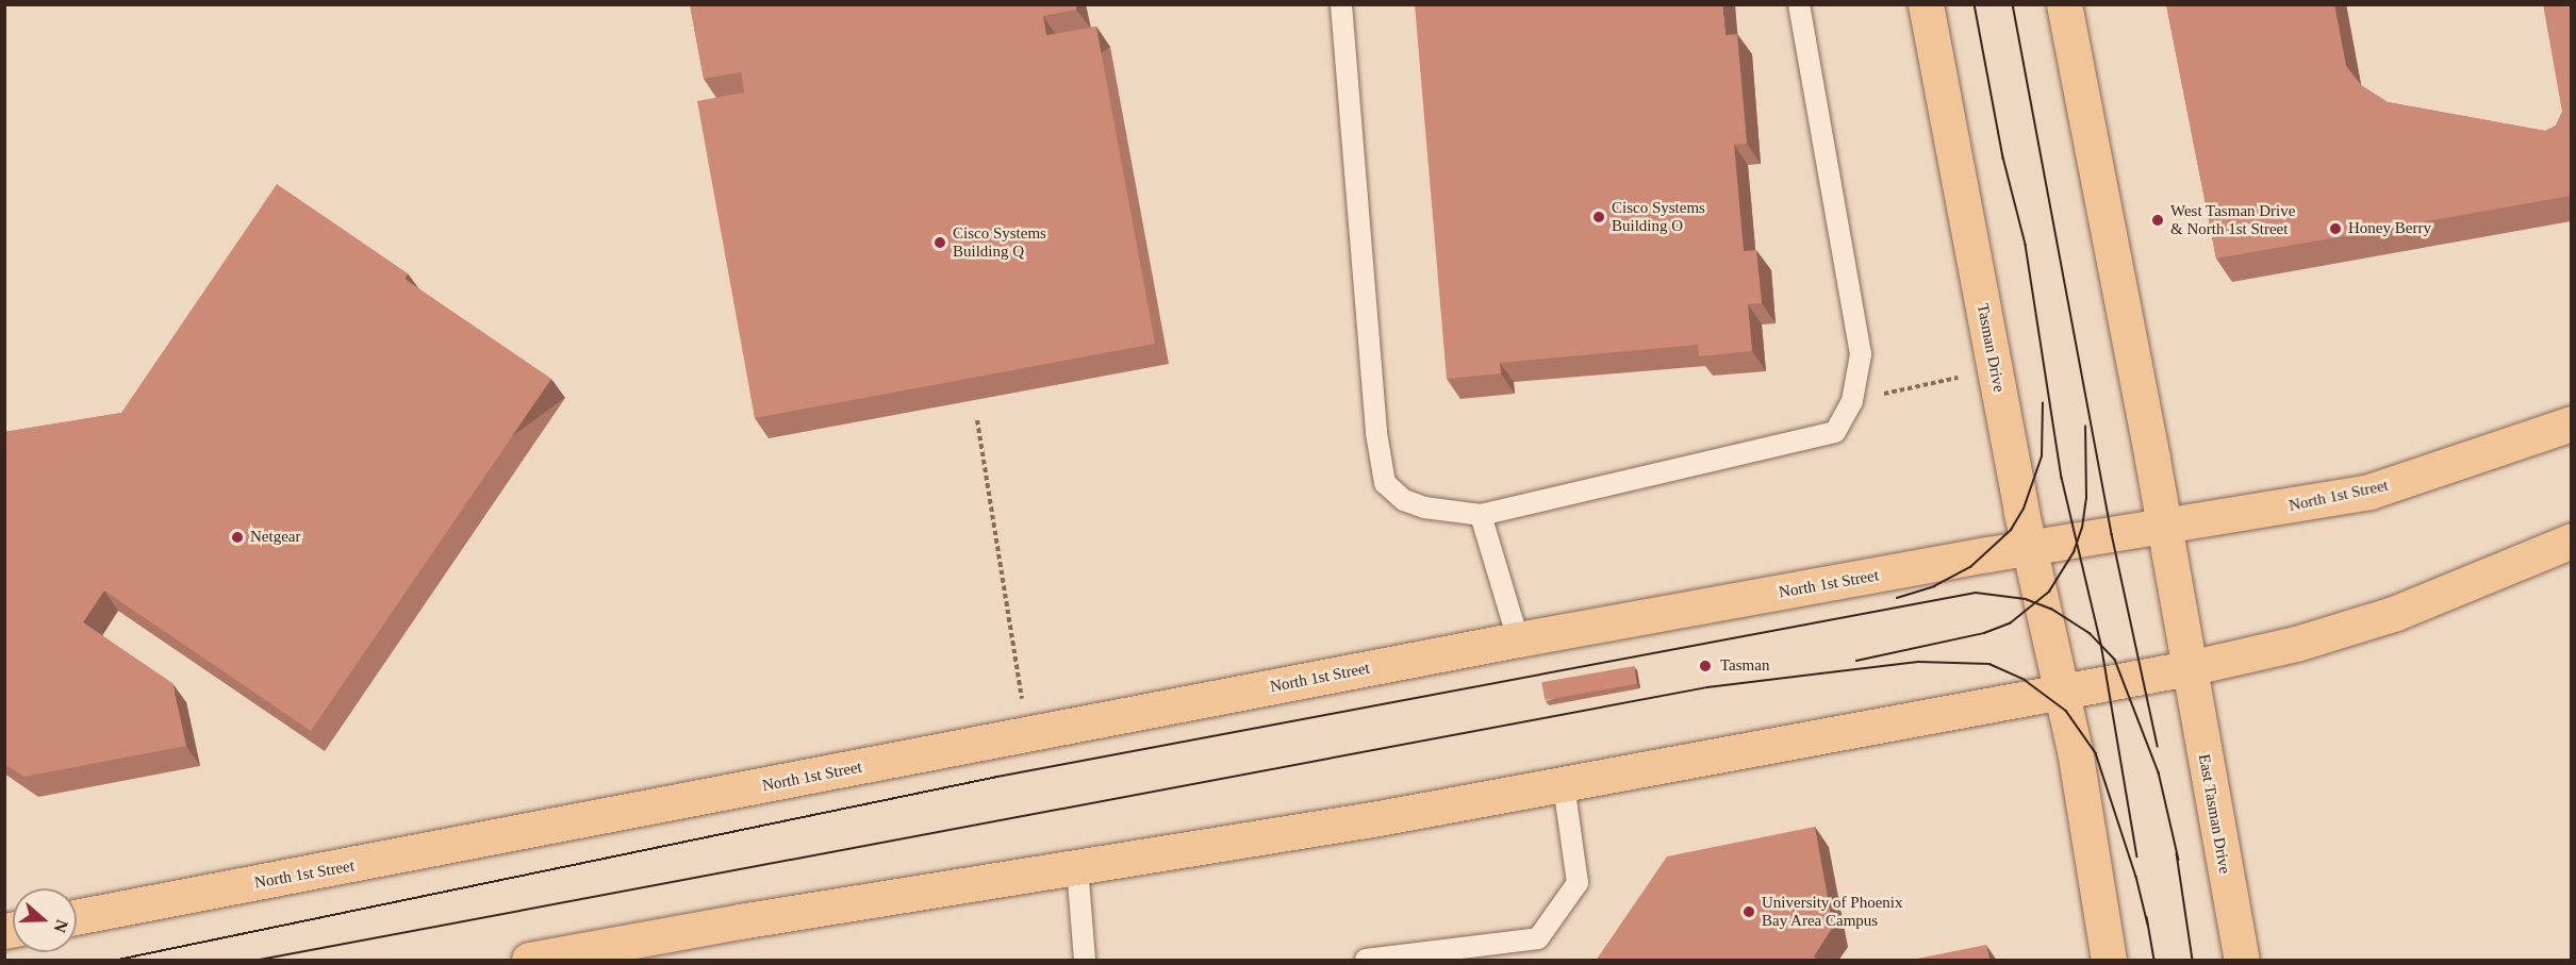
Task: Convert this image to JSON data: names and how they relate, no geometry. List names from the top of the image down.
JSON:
{
  "streets": {
    "main road": ["Tasman Drive", "North 1st Street", "East Tasman Drive"]
  },
  "crossings": [
    ["Tasman Drive", "North 1st Street"]
  ],
  "places": [
    "Cisco Systems Building O",
    "West Tasman Drive & North 1st Street",
    "Honey Berry",
    "Cisco Systems Building Q",
    "Netgear",
    "Tasman",
    "University of Phoenix Bay Area Campus"
  ],
  "north": "right"
}
